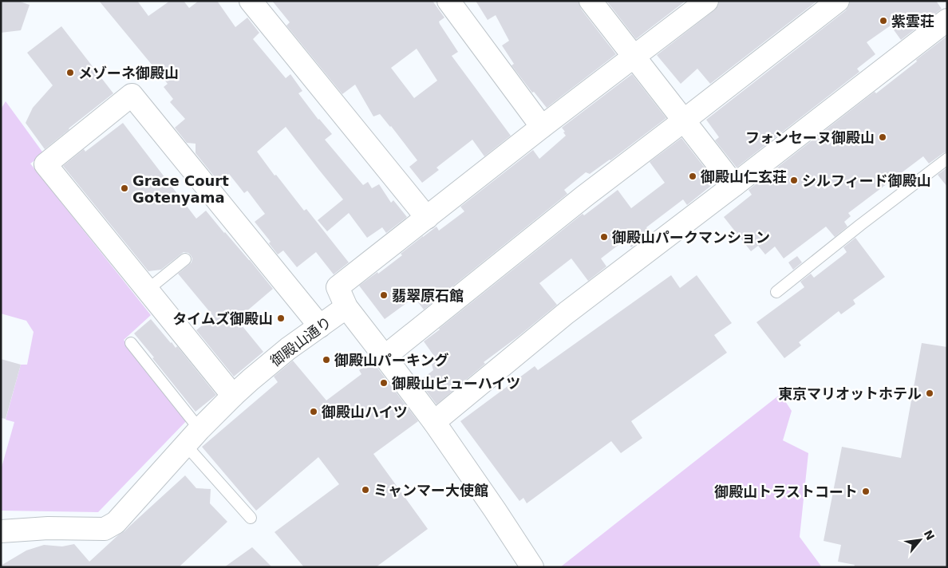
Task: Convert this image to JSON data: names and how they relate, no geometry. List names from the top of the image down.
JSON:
{
  "streets": {
    "street": ["御殿山通り"]
  },
  "places": [
    "紫雲荘",
    "メゾーネ御殿山",
    "フォンセーヌ御殿山",
    "御殿山仁玄荘",
    "シルフィード御殿山",
    "Grace Court Gotenyama",
    "御殿山パークマンション",
    "翡翠原石館",
    "タイムズ御殿山",
    "御殿山パーキング",
    "御殿山ビューハイツ",
    "東京マリオットホテル",
    "御殿山ハイツ",
    "ミャンマー大使館",
    "御殿山トラストコート"
  ],
  "north": "top right"
}
